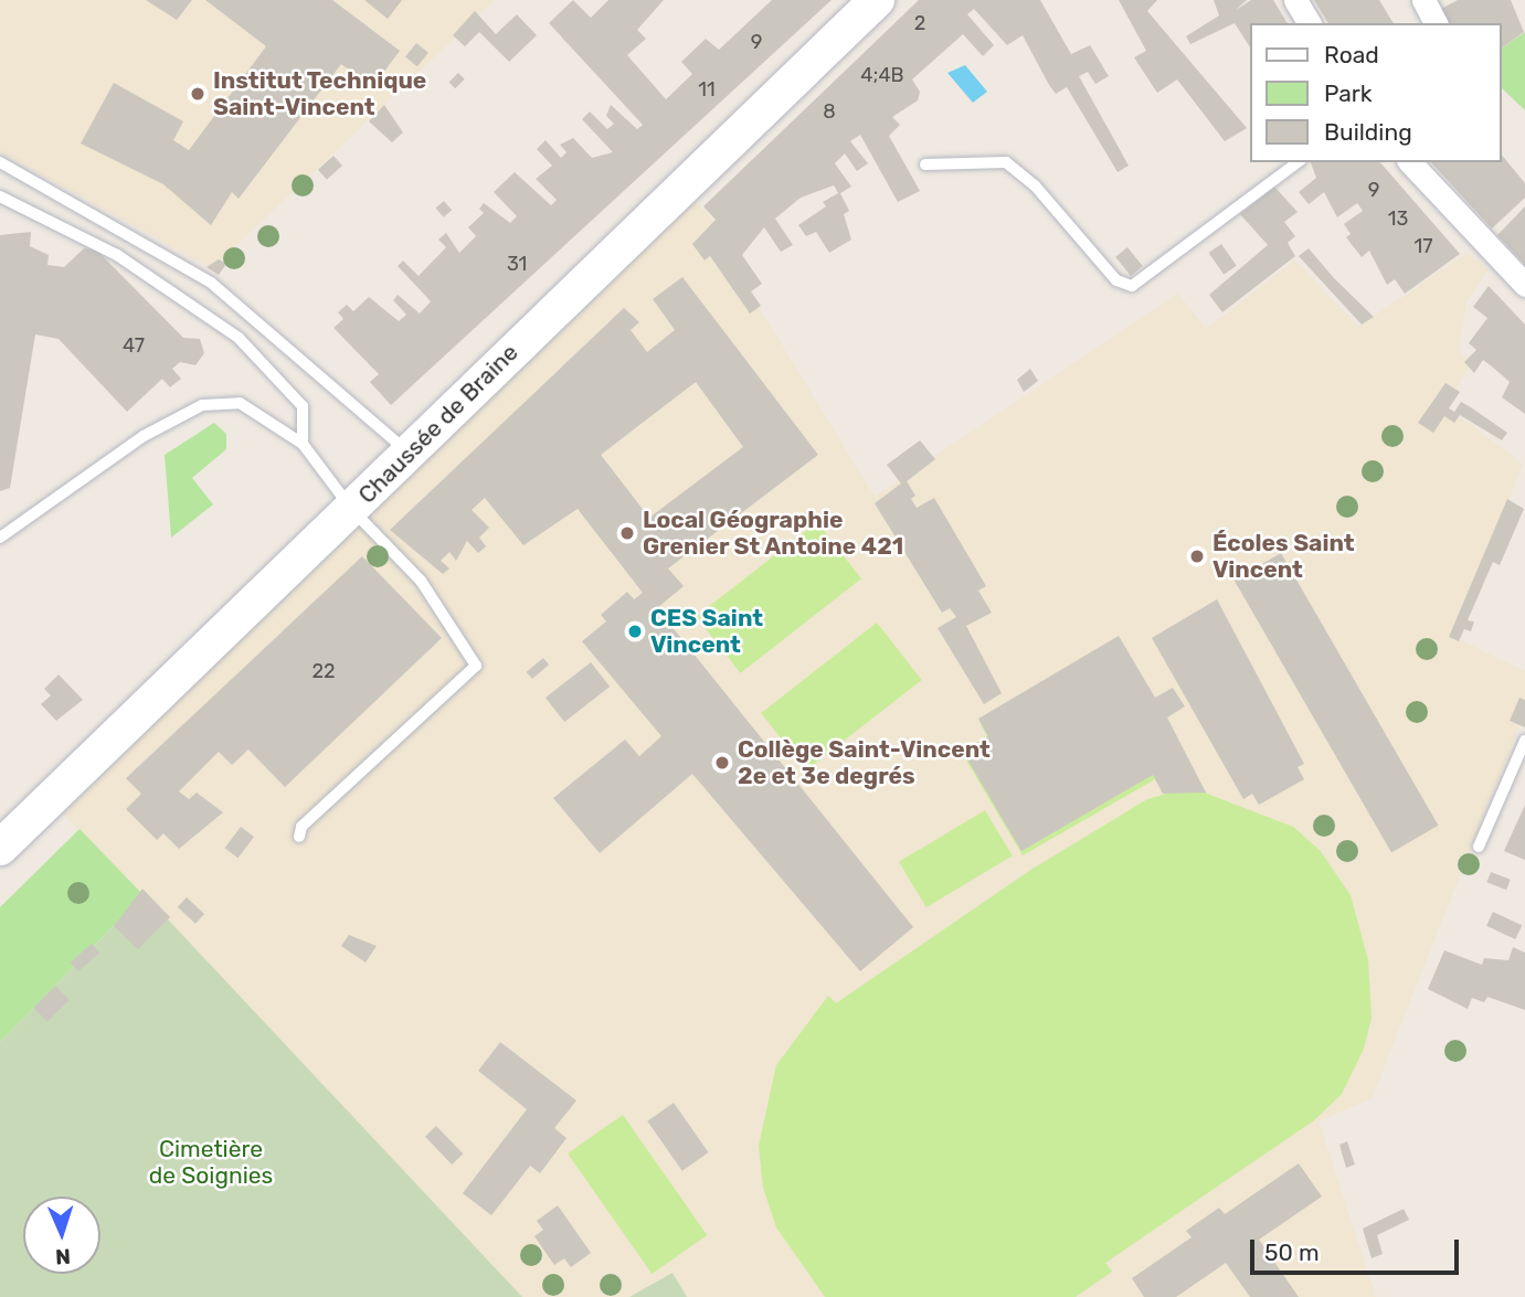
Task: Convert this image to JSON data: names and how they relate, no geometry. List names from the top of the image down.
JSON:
{
  "streets": {
    "street": ["Chaussée de Braine"]
  },
  "parks": ["Cimetière de Soignies"],
  "places": [
    "Institut Technique Saint-Vincent",
    "Local Géographie Grenier St Antoine 421",
    "Écoles Saint Vincent",
    "CES Saint Vincent",
    "Collège Saint-Vincent 2e et 3e degrés"
  ],
  "house_numbers": [
    "2",
    "9",
    "4;4B",
    "11",
    "8",
    "9",
    "13",
    "17",
    "31",
    "47",
    "22"
  ],
  "legend": ["Road", "Park", "Building"],
  "scale_bar": "50 m",
  "north": "bottom"
}
